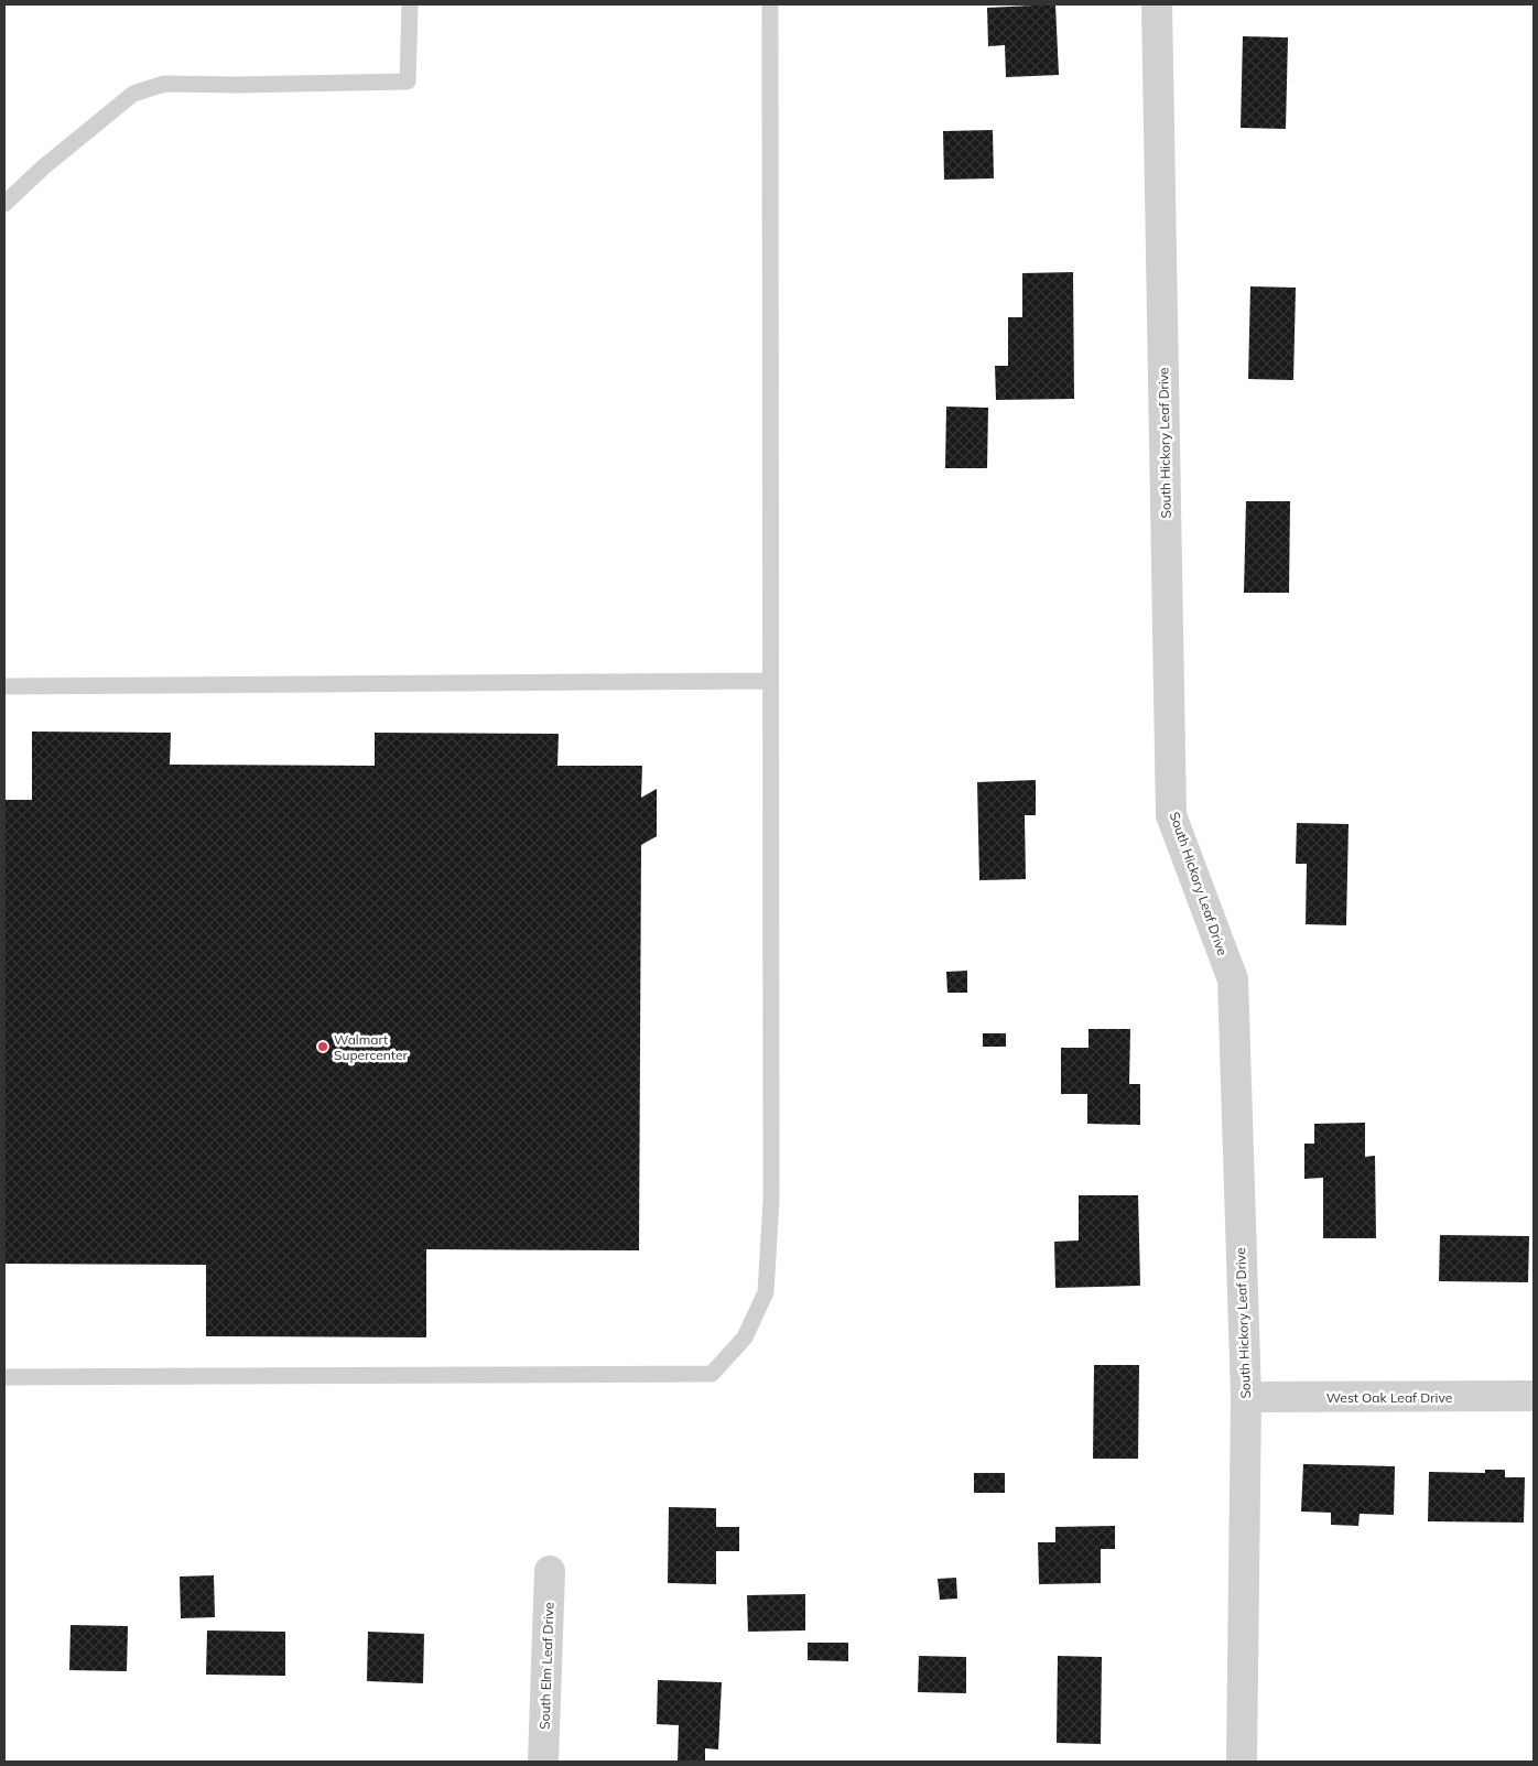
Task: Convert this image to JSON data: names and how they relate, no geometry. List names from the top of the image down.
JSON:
{
  "streets": {
    "street": ["South Hickory Leaf Drive", "West Oak Leaf Drive", "South Elm Leaf Drive"]
  },
  "crossings": [
    ["South Hickory Leaf Drive", "West Oak Leaf Drive"]
  ],
  "places": ["Walmart Supercenter"]
}
